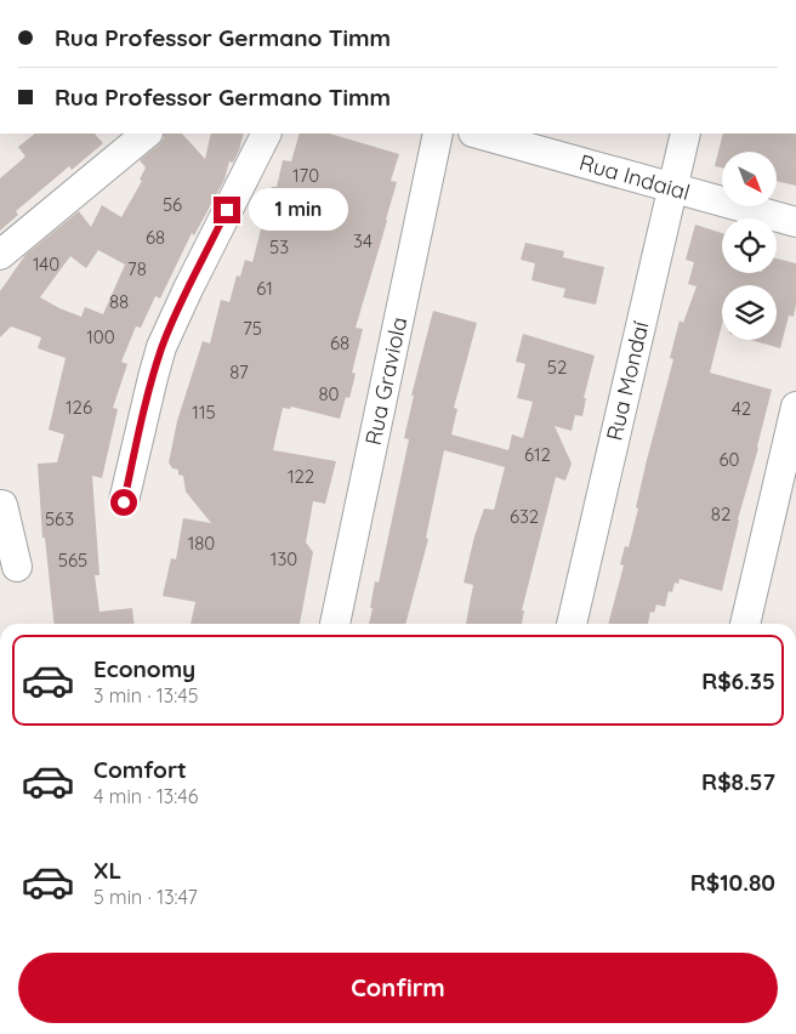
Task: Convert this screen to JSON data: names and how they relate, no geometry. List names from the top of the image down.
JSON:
{
  "streets": {
    "street": ["Rua Indaial", "Rua Graviola", "Rua Mondaí"]
  },
  "crossings": [
    ["Rua Indaial", "Rua Mondaí"]
  ],
  "house_numbers": [
    "170",
    "56",
    "68",
    "34",
    "53",
    "140",
    "78",
    "61",
    "88",
    "75",
    "100",
    "68",
    "52",
    "87",
    "80",
    "126",
    "42",
    "115",
    "612",
    "60",
    "122",
    "82",
    "632",
    "563",
    "180",
    "130",
    "565"
  ],
  "north": "bottom right",
  "page": {
    "banner": ["Rua Professor Germano Timm", "Rua Professor Germano Timm"],
    "bubble": "1 min",
    "list": [
      {
        "name": "Economy",
        "note": "3 min · 13:45",
        "value": "R$6.35"
      },
      {
        "name": "Comfort",
        "note": "4 min · 13:46",
        "value": "R$8.57"
      },
      {
        "name": "XL",
        "note": "5 min · 13:47",
        "value": "R$10.80"
      }
    ],
    "buttons": "Confirm"
  }
}
